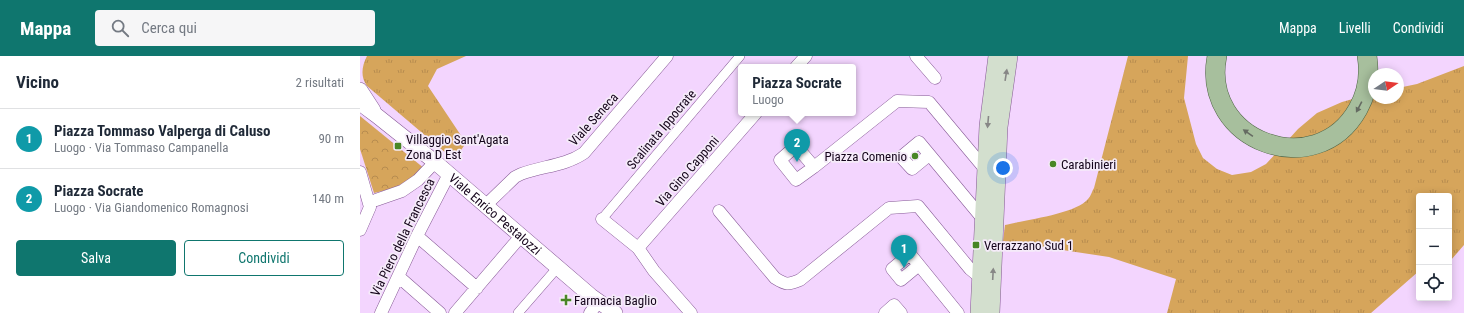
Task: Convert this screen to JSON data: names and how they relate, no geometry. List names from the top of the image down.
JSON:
{
  "streets": {
    "street": [
      "Viale Seneca",
      "Scalinata Ippocrate",
      "Via Gino Capponi",
      "Viale Enrico Pestalozzi",
      "Via Piero della Francesca"
    ]
  },
  "crossings": [
    ["Viale Seneca", "Viale Enrico Pestalozzi"],
    ["Viale Enrico Pestalozzi", "Via Piero della Francesca"]
  ],
  "places": {
    "transit": ["Villaggio Sant'Agata Zona D Est", "Verrazzano Sud 1"],
    "other": ["Piazza Comenio", "Carabinieri"],
    "health": ["Farmacia Baglio"]
  },
  "north": "right",
  "page": {
    "header": "Mappa",
    "search": "Cerca qui",
    "nav": ["Mappa", "Livelli", "Condividi"],
    "heading": ["Vicino", "2 risultati"],
    "popup": ["Piazza Socrate", "Luogo"],
    "list": [
      {
        "mark": "1",
        "name": "Piazza Tommaso Valperga di Caluso",
        "note": "Luogo · Via Tommaso Campanella",
        "value": "90 m"
      },
      {
        "mark": "2",
        "name": "Piazza Socrate",
        "note": "Luogo · Via Giandomenico Romagnosi",
        "value": "140 m"
      }
    ],
    "pins": ["2", "1"],
    "map_buttons": ["+", "−"],
    "buttons": ["Salva", "Condividi"]
  }
}
